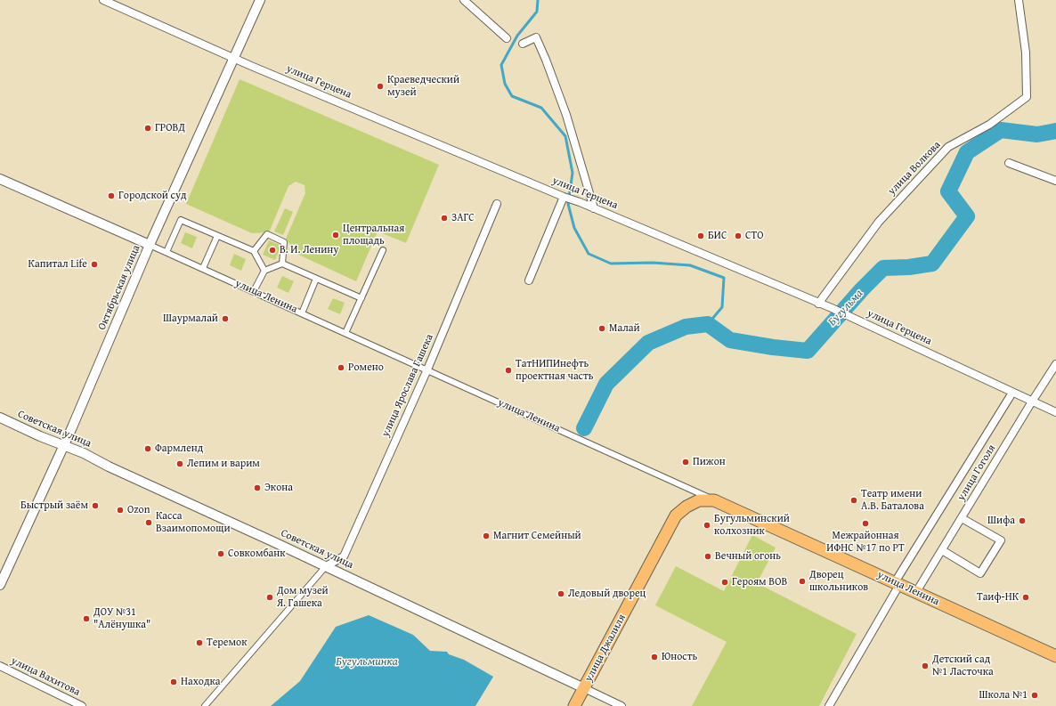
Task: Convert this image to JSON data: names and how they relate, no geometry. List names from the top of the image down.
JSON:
{
  "streets": {
    "main road": ["улица Ленина", "улица Джалиля"],
    "street": [
      "улица Герцена",
      "улица Волкова",
      "Октябрьская улица",
      "улица Ярослава Гашека",
      "Советская улица",
      "улица Гоголя",
      "улица Вахитова"
    ]
  },
  "crossings": [
    ["улица Герцена", "улица Волкова"],
    ["улица Герцена", "Октябрьская улица"],
    ["улица Герцена", "улица Гоголя"],
    ["Октябрьская улица", "улица Ленина"],
    ["Октябрьская улица", "Советская улица"],
    ["улица Ленина", "улица Ярослава Гашека"],
    ["улица Ленина", "улица Гоголя"],
    ["улица Ленина", "улица Джалиля"],
    ["улица Ярослава Гашека", "Советская улица"],
    ["Советская улица", "улица Джалиля"]
  ],
  "water": ["Бугульма", "Бугульминка"],
  "places": [
    "Краеведческий музей",
    "ГРОВД",
    "Городской суд",
    "ЗАГС",
    "Центральная площадь",
    "БИС",
    "СТО",
    "В. И. Ленину",
    "Капитал Life",
    "Шаурмалай",
    "Малай",
    "Ромено",
    "ТатНИПИнефть проектная часть",
    "Фармленд",
    "Пижон",
    "Лепим и варим",
    "Экона",
    "Театр имени А.В. Баталова",
    "Быстрый заём",
    "Ozon",
    "Шифа",
    "Касса Взаимопомощи",
    "Межрайонная ИФНС №17 по РТ",
    "Бугульминский колхозник",
    "Магнит Семейный",
    "Совкомбанк",
    "Вечный огонь",
    "Дворец школьников",
    "Героям ВОВ",
    "Ледовый дворец",
    "Дом музей Я. Гашека",
    "Таиф-НК",
    "ДОУ №31 \"Алёнушка\"",
    "Теремок",
    "Юность",
    "Детский сад №1 Ласточка",
    "Находка",
    "Школа №1"
  ]
}
